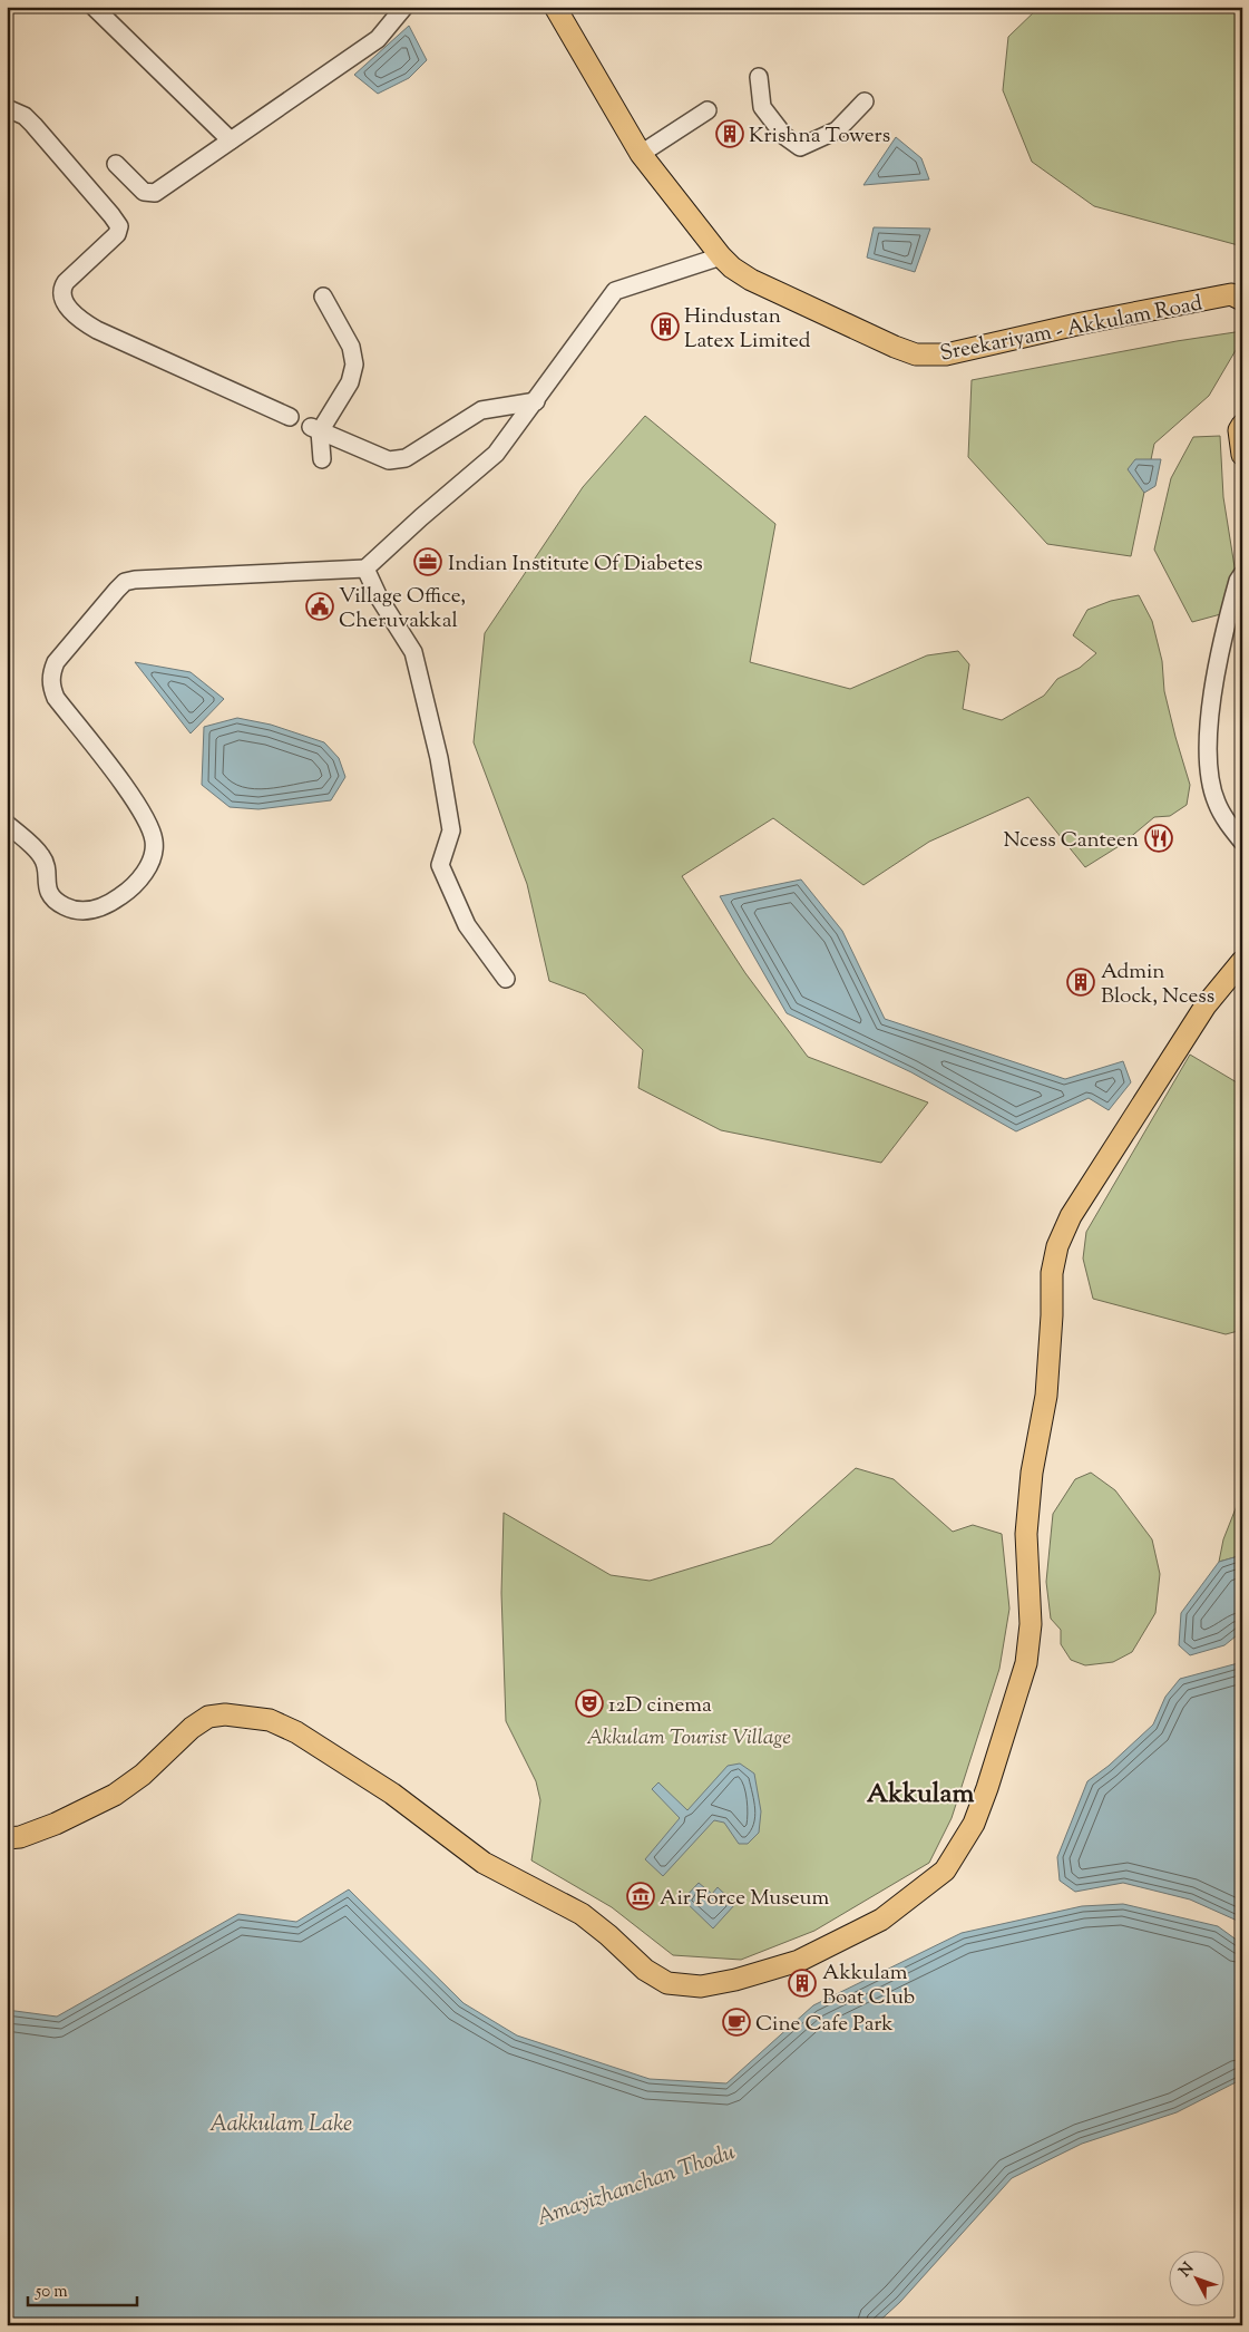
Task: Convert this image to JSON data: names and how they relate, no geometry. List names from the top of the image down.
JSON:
{
  "streets": {
    "main road": ["Sreekariyam - Akkulam Road"]
  },
  "districts": ["Akkulam"],
  "water": ["Aakkulam Lake", "Amayizhanchan Thodu"],
  "parks": ["Akkulam Tourist Village"],
  "places": {
    "building": [
      "Krishna Towers",
      "Hindustan Latex Limited",
      "Admin Block, Ncess",
      "Akkulam Boat Club"
    ],
    "office": ["Indian Institute Of Diabetes"],
    "public building": ["Village Office, Cheruvakkal"],
    "restaurant": ["Ncess Canteen"],
    "theatre": ["12D cinema"],
    "museum": ["Air Force Museum"],
    "cafe": ["Cine Cafe Park"]
  },
  "scale_bar": "50 m",
  "north": "top left"
}
